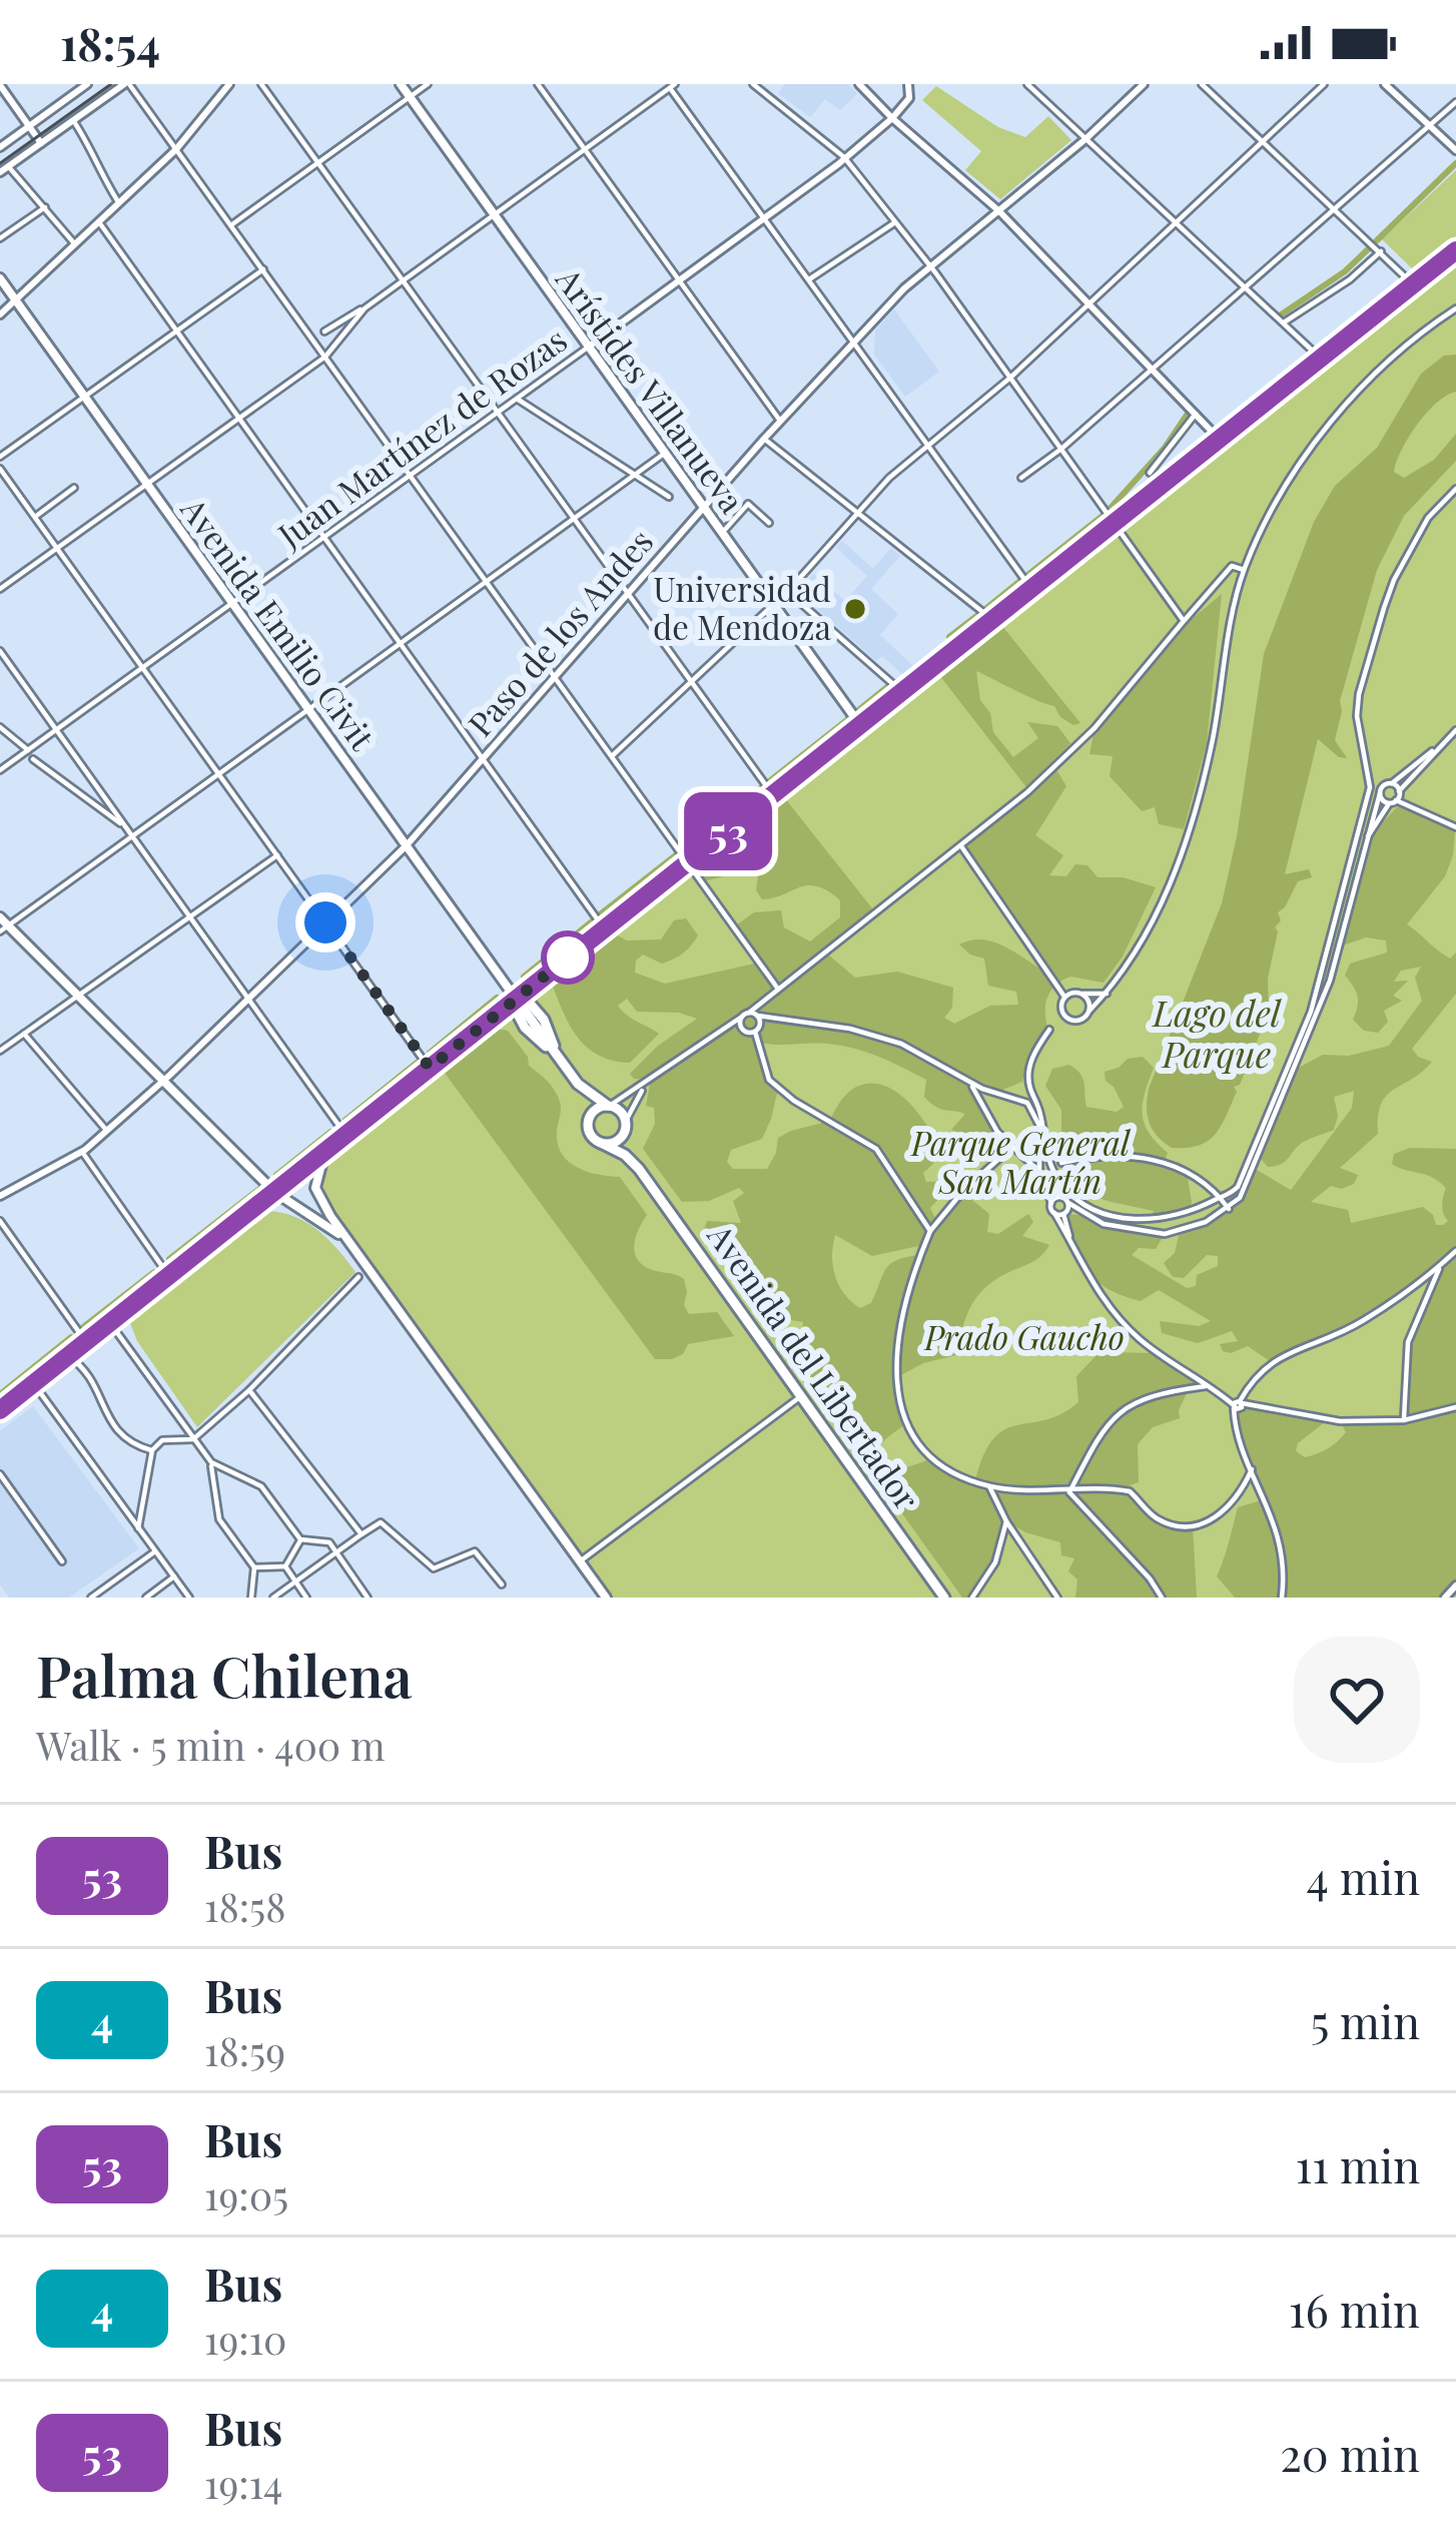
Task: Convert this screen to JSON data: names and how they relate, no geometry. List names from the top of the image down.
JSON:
{
  "streets": {
    "main road": ["Arístides Villanueva", "Avenida Emilio Civit", "Avenida del Libertador"],
    "street": ["Juan Martínez de Rozas", "Paso de los Andes"]
  },
  "crossings": [
    ["Arístides Villanueva", "Juan Martínez de Rozas"],
    ["Arístides Villanueva", "Paso de los Andes"],
    ["Juan Martínez de Rozas", "Avenida Emilio Civit"],
    ["Avenida Emilio Civit", "Paso de los Andes"]
  ],
  "water": ["Lago del Parque"],
  "parks": ["Parque General San Martín", "Prado Gaucho"],
  "places": ["Universidad de Mendoza"],
  "lines": ["bus line 53"],
  "page": {
    "status": "18:54",
    "on_map": "53",
    "heading": ["Palma Chilena", "Walk · 5 min · 400 m"],
    "list": [
      {
        "mark": "53",
        "name": "Bus",
        "note": "18:58",
        "value": "4 min"
      },
      {
        "mark": "4",
        "name": "Bus",
        "note": "18:59",
        "value": "5 min"
      },
      {
        "mark": "53",
        "name": "Bus",
        "note": "19:05",
        "value": "11 min"
      },
      {
        "mark": "4",
        "name": "Bus",
        "note": "19:10",
        "value": "16 min"
      },
      {
        "mark": "53",
        "name": "Bus",
        "note": "19:14",
        "value": "20 min"
      }
    ]
  }
}
